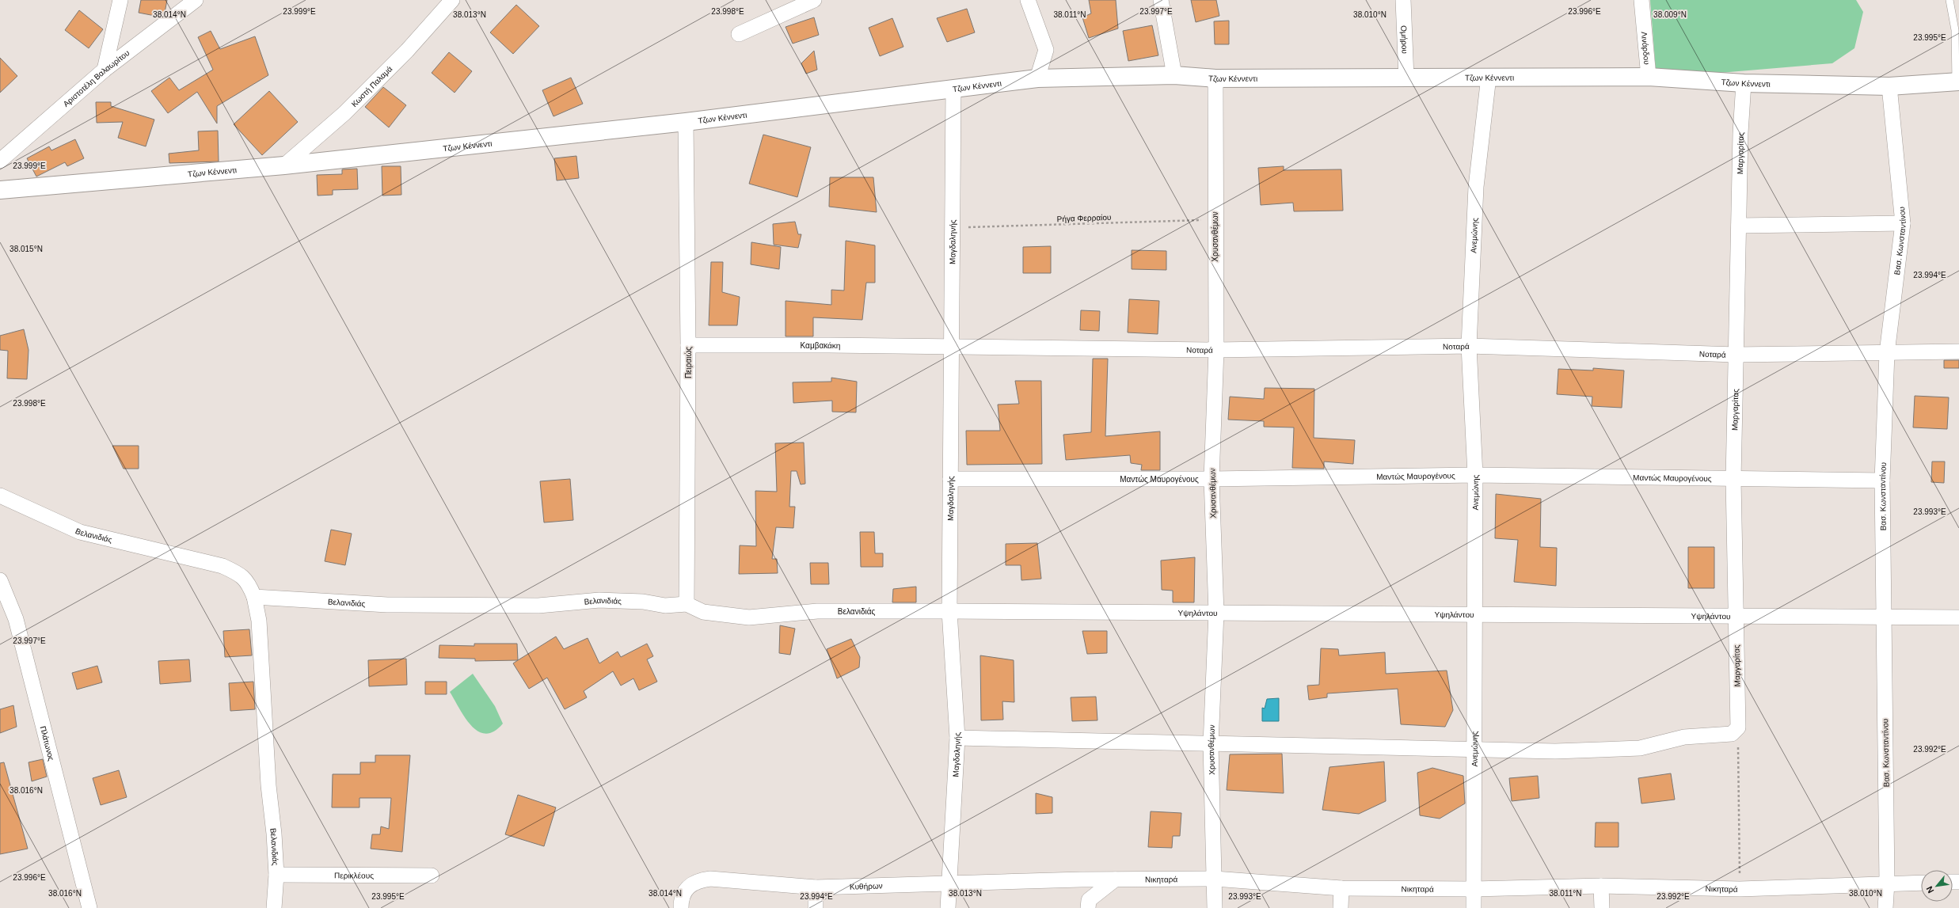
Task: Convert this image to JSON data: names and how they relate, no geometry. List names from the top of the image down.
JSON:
{
  "streets": {
    "street": [
      "Ομήρου",
      "Λινάρδου",
      "Τζων Κέννεντι",
      "Αριστοτέλη Βαλαωρίτου",
      "Κωστή Παλαμά",
      "Μαργαρίτας",
      "Ανεμώνης",
      "Χρυσανθέμων",
      "Βασ. Κωνσταντίνου",
      "Μαγδαληνής",
      "Καμβακάκη",
      "Νοταρά",
      "Πειραιώς",
      "Μαντώς Μαυρογένους",
      "Βελανιδιάς",
      "Υψηλάντου",
      "Πλάτωνος",
      "Περικλέους",
      "Νικηταρά",
      "Κυθήρων"
    ],
    "path": ["Ρήγα Φερραίου"]
  },
  "crossings": [
    ["Ομήρου", "Τζων Κέννεντι"],
    ["Λινάρδου", "Τζων Κέννεντι"],
    ["Τζων Κέννεντι", "Κωστή Παλαμά"],
    ["Τζων Κέννεντι", "Μαργαρίτας"],
    ["Τζων Κέννεντι", "Ανεμώνης"],
    ["Τζων Κέννεντι", "Χρυσανθέμων"],
    ["Τζων Κέννεντι", "Βασ. Κωνσταντίνου"],
    ["Τζων Κέννεντι", "Μαγδαληνής"],
    ["Τζων Κέννεντι", "Πειραιώς"],
    ["Μαργαρίτας", "Νοταρά"],
    ["Μαργαρίτας", "Μαντώς Μαυρογένους"],
    ["Μαργαρίτας", "Υψηλάντου"],
    ["Ρήγα Φερραίου", "Χρυσανθέμων"],
    ["Ρήγα Φερραίου", "Μαγδαληνής"],
    ["Ανεμώνης", "Νοταρά"],
    ["Ανεμώνης", "Μαντώς Μαυρογένους"],
    ["Ανεμώνης", "Υψηλάντου"],
    ["Ανεμώνης", "Νικηταρά"],
    ["Χρυσανθέμων", "Νοταρά"],
    ["Χρυσανθέμων", "Μαντώς Μαυρογένους"],
    ["Χρυσανθέμων", "Υψηλάντου"],
    ["Χρυσανθέμων", "Νικηταρά"],
    ["Βασ. Κωνσταντίνου", "Νοταρά"],
    ["Βασ. Κωνσταντίνου", "Μαντώς Μαυρογένους"],
    ["Βασ. Κωνσταντίνου", "Υψηλάντου"],
    ["Βασ. Κωνσταντίνου", "Νικηταρά"],
    ["Μαγδαληνής", "Καμβακάκη"],
    ["Μαγδαληνής", "Νοταρά"],
    ["Μαγδαληνής", "Μαντώς Μαυρογένους"],
    ["Μαγδαληνής", "Βελανιδιάς"],
    ["Μαγδαληνής", "Υψηλάντου"],
    ["Μαγδαληνής", "Νικηταρά"],
    ["Μαγδαληνής", "Κυθήρων"],
    ["Καμβακάκη", "Νοταρά"],
    ["Καμβακάκη", "Πειραιώς"],
    ["Πειραιώς", "Βελανιδιάς"],
    ["Βελανιδιάς", "Υψηλάντου"],
    ["Βελανιδιάς", "Περικλέους"],
    ["Νικηταρά", "Κυθήρων"]
  ],
  "north": "bottom left",
  "coordinates": [
    "23.998°E",
    "23.997°E",
    "23.996°E",
    "23.999°E",
    "38.014°N",
    "38.013°N",
    "38.011°N",
    "38.010°N",
    "38.009°N",
    "23.995°E",
    "38.015°N",
    "23.994°E",
    "23.993°E",
    "23.992°E",
    "38.016°N"
  ]
}
